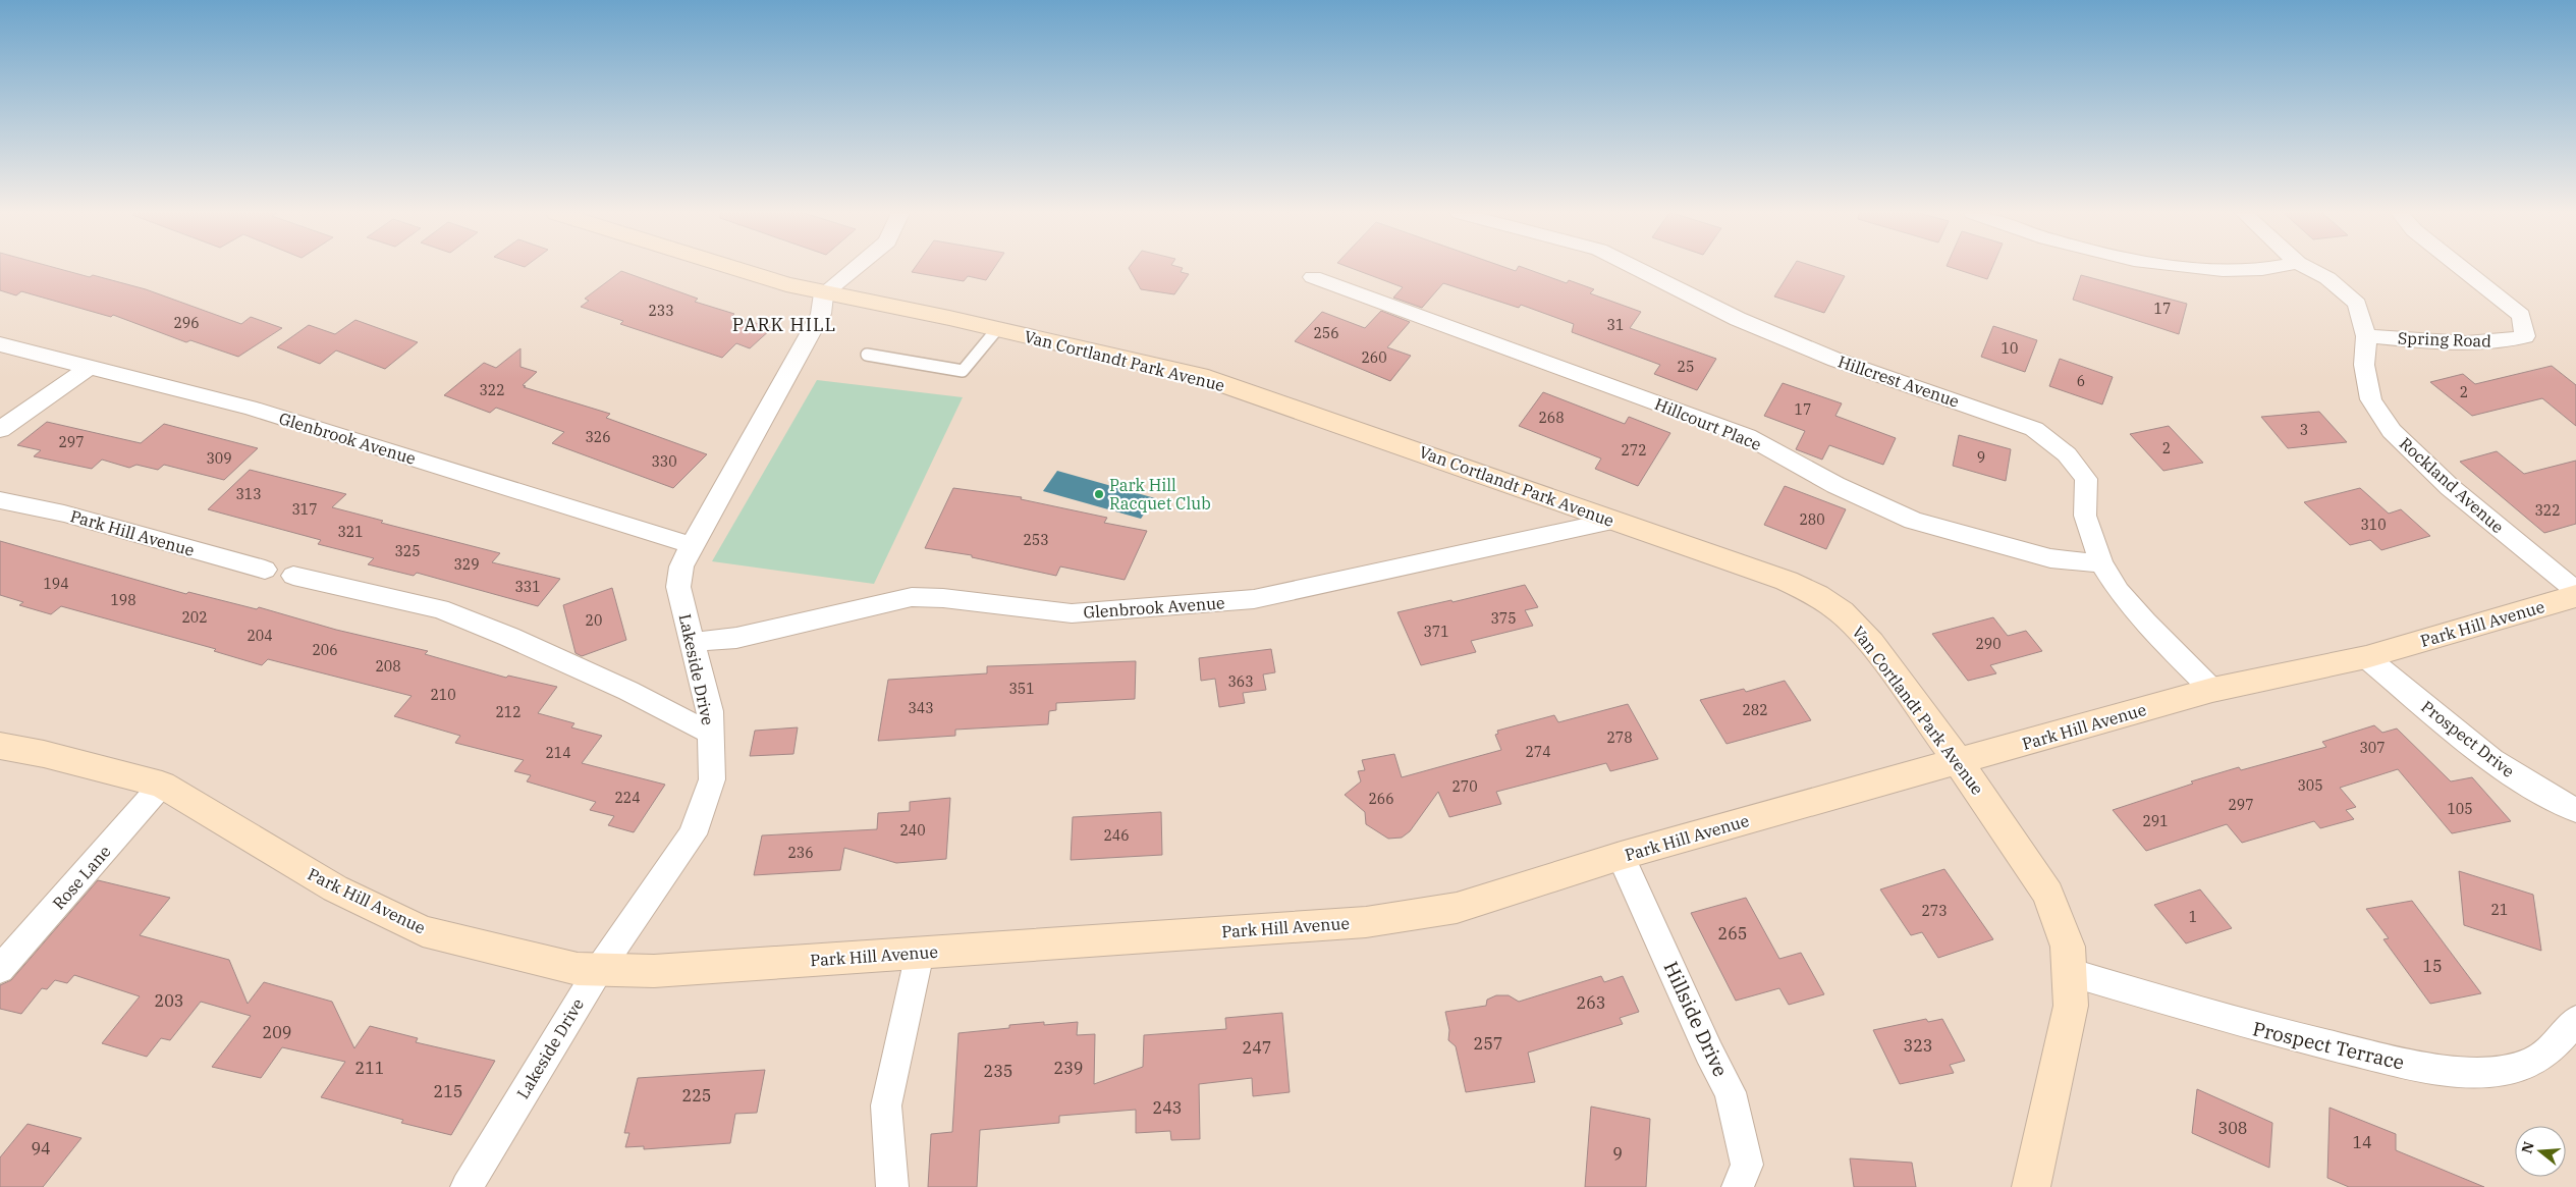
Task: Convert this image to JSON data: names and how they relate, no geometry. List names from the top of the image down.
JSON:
{
  "streets": {
    "street": [
      "Spring Road",
      "Van Cortlandt Park Avenue",
      "Hillcrest Avenue",
      "Hillcourt Place",
      "Glenbrook Avenue",
      "Rockland Avenue",
      "Park Hill Avenue",
      "Lakeside Drive",
      "Prospect Drive",
      "Rose Lane",
      "Hillside Drive",
      "Prospect Terrace"
    ]
  },
  "crossings": [
    ["Spring Road", "Rockland Avenue"],
    ["Van Cortlandt Park Avenue", "Glenbrook Avenue"],
    ["Van Cortlandt Park Avenue", "Park Hill Avenue"],
    ["Van Cortlandt Park Avenue", "Lakeside Drive"],
    ["Van Cortlandt Park Avenue", "Prospect Terrace"],
    ["Hillcrest Avenue", "Hillcourt Place"],
    ["Hillcrest Avenue", "Park Hill Avenue"],
    ["Glenbrook Avenue", "Lakeside Drive"],
    ["Park Hill Avenue", "Lakeside Drive"],
    ["Park Hill Avenue", "Prospect Drive"],
    ["Park Hill Avenue", "Rose Lane"],
    ["Park Hill Avenue", "Hillside Drive"]
  ],
  "districts": ["PARK HILL"],
  "places": ["Park Hill Racquet Club"],
  "house_numbers": [
    "17",
    "233",
    "296",
    "31",
    "256",
    "10",
    "260",
    "25",
    "6",
    "322",
    "2",
    "17",
    "268",
    "3",
    "326",
    "297",
    "2",
    "272",
    "9",
    "309",
    "330",
    "313",
    "317",
    "322",
    "280",
    "310",
    "321",
    "253",
    "325",
    "329",
    "194",
    "331",
    "198",
    "202",
    "375",
    "20",
    "371",
    "204",
    "290",
    "206",
    "208",
    "363",
    "351",
    "210",
    "343",
    "282",
    "212",
    "278",
    "307",
    "274",
    "214",
    "305",
    "270",
    "224",
    "266",
    "297",
    "105",
    "291",
    "240",
    "246",
    "236",
    "21",
    "273",
    "1",
    "265",
    "15",
    "203",
    "263",
    "209",
    "257",
    "323",
    "247",
    "211",
    "239",
    "235",
    "215",
    "225",
    "243",
    "308",
    "14",
    "94",
    "9"
  ],
  "north": "left"
}
